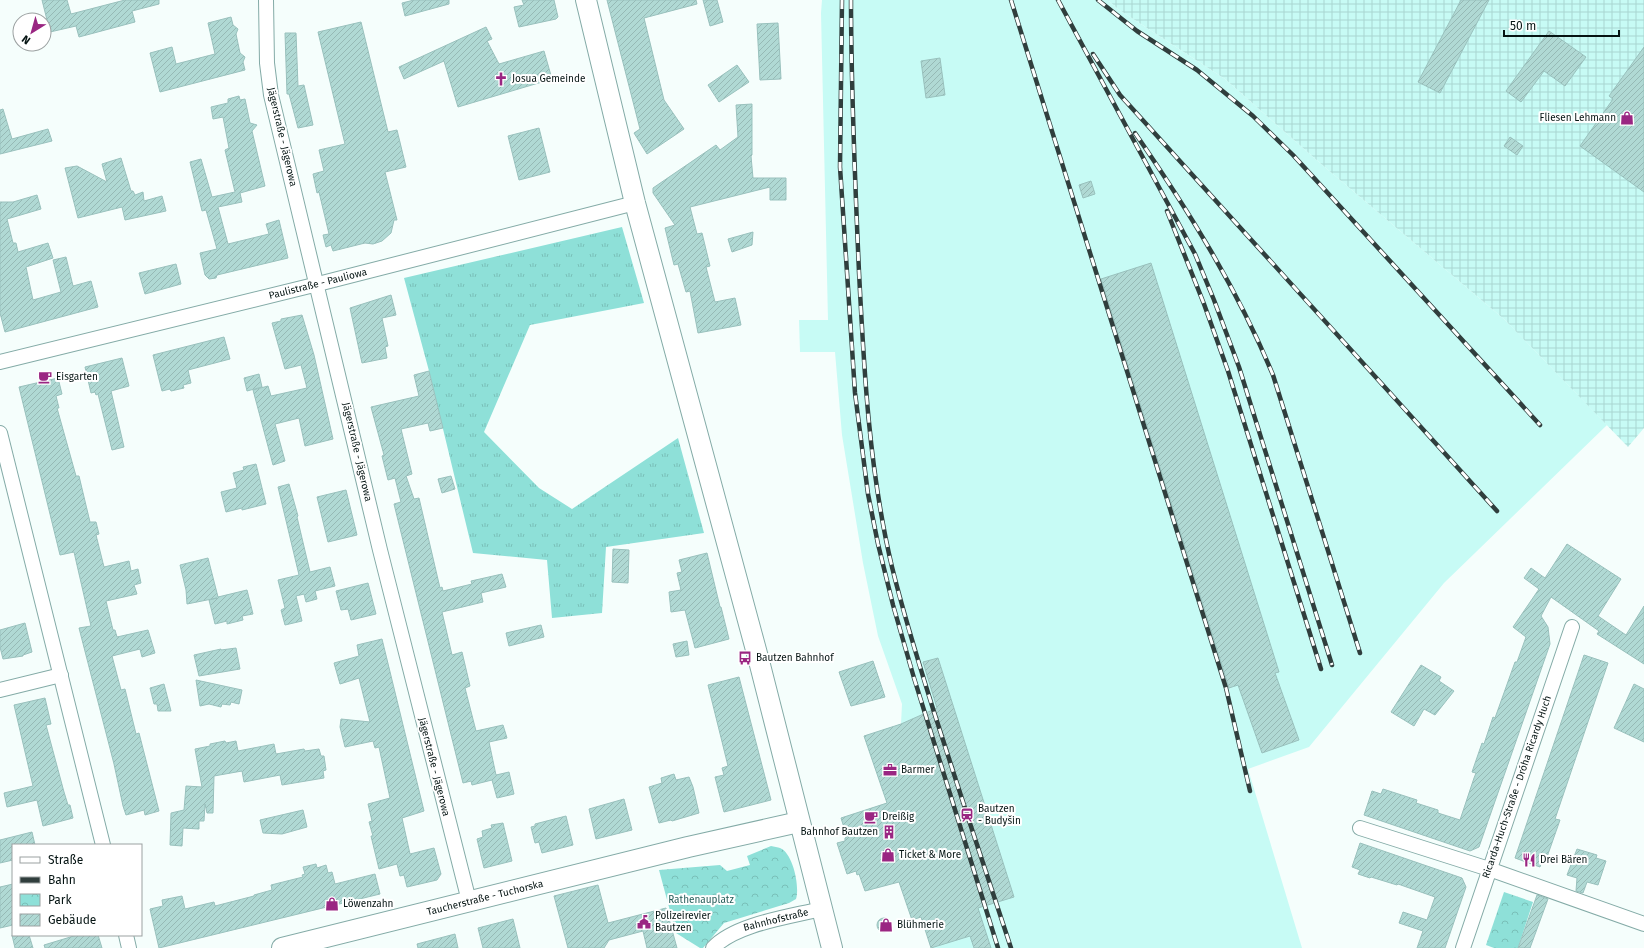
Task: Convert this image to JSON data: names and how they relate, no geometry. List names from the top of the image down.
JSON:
{
  "streets": {
    "street": [
      "Jägerstraße - Jägerowa",
      "Paulistraße - Pauliowa",
      "Ricarda-Huch-Straße - Dróha Ricardy Huch",
      "Taucherstraße - Tuchorska",
      "Bahnhofstraße"
    ]
  },
  "crossings": [
    ["Jägerstraße - Jägerowa", "Paulistraße - Pauliowa"],
    ["Jägerstraße - Jägerowa", "Taucherstraße - Tuchorska"]
  ],
  "parks": ["Rathenauplatz"],
  "places": {
    "church": ["Josua Gemeinde"],
    "shop": [
      "Fliesen Lehmann",
      "Ticket & More",
      "Löwenzahn",
      "Blühmerie"
    ],
    "cafe": ["Eisgarten", "Dreißig"],
    "bus stop": ["Bautzen Bahnhof"],
    "office": ["Barmer"],
    "station": ["Bautzen - Budyšin"],
    "building": ["Bahnhof Bautzen"],
    "restaurant": ["Drei Bären"],
    "public building": ["Polizeirevier Bautzen"]
  },
  "legend": [
    "Straße",
    "Bahn",
    "Park",
    "Gebäude"
  ],
  "scale_bar": "50 m",
  "north": "bottom left"
}
